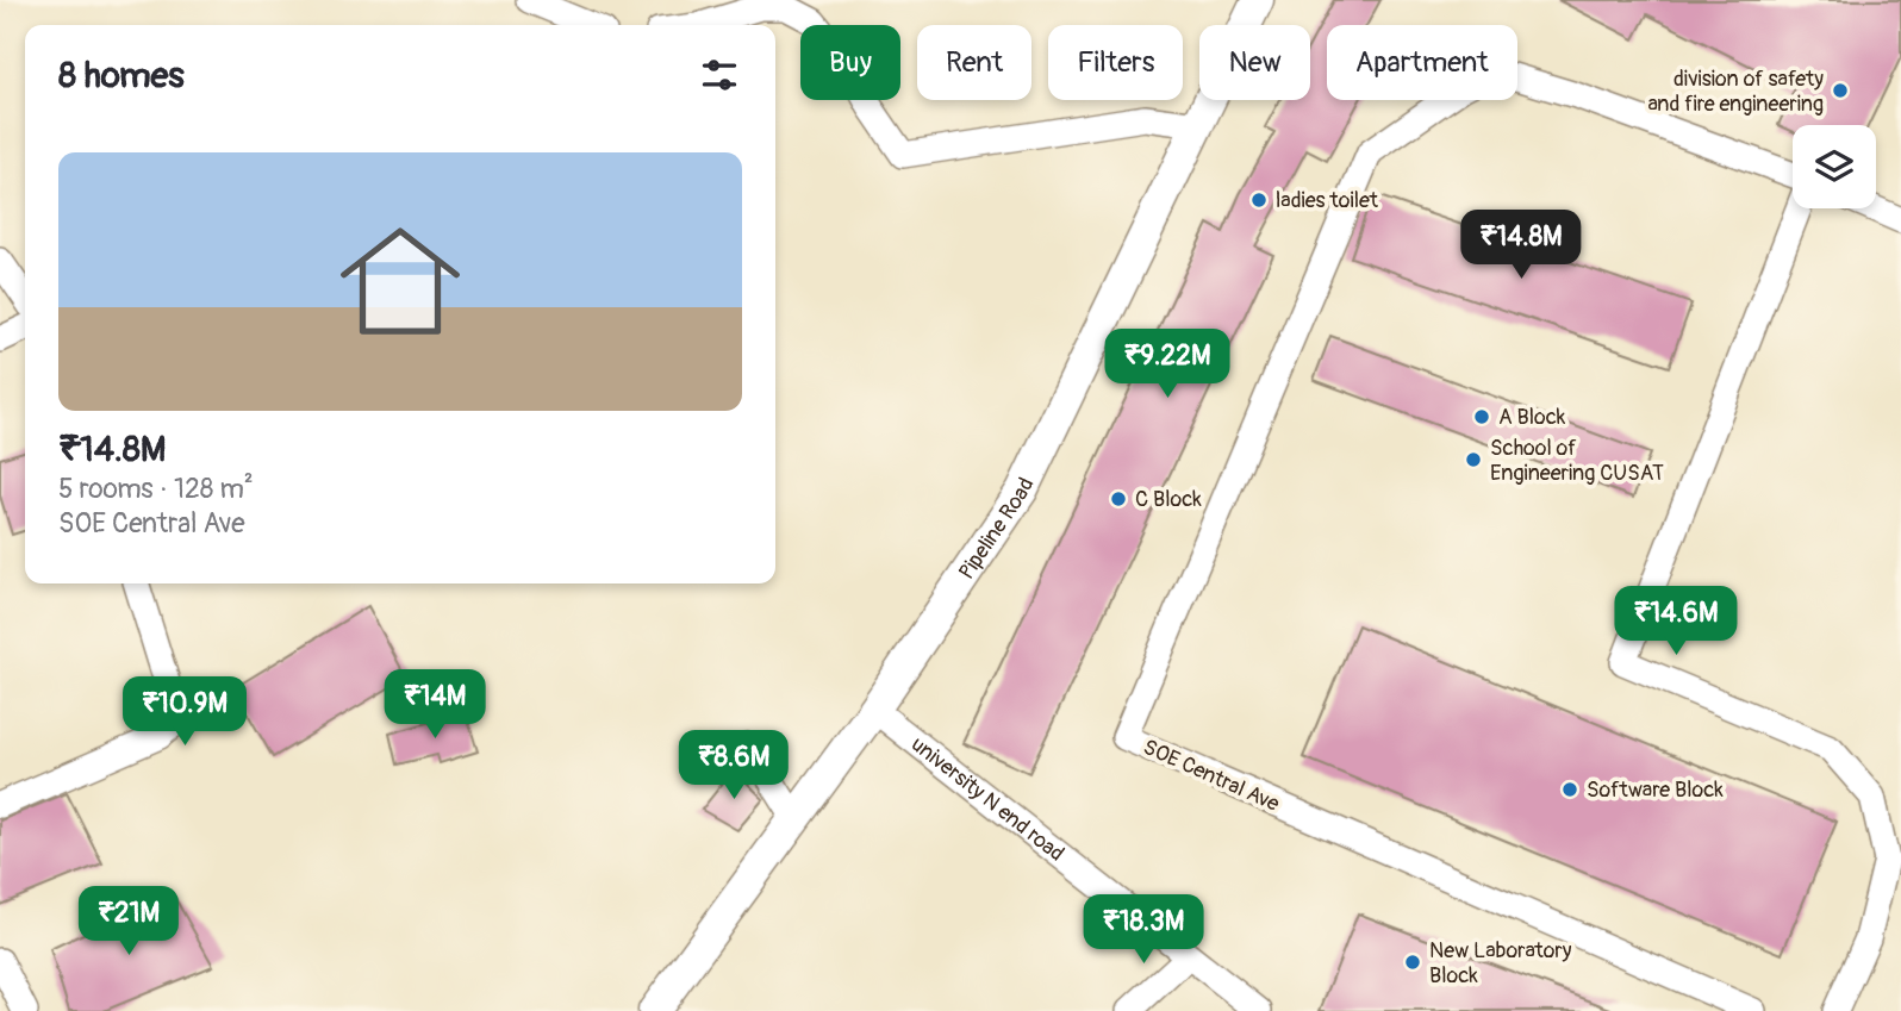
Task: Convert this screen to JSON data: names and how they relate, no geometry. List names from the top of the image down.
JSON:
{
  "streets": {
    "street": ["Pipeline Road", "SOE Central Ave", "university N end road"]
  },
  "crossings": [
    ["Pipeline Road", "university N end road"]
  ],
  "places": [
    "division of safety and fire engineering",
    "ladies toilet",
    "A Block",
    "School of Engineering CUSAT",
    "C Block",
    "Software Block",
    "New Laboratory Block"
  ],
  "page": {
    "chip": [
      "Buy",
      "Rent",
      "Filters",
      "New",
      "Apartment"
    ],
    "heading": "8 homes",
    "list": [
      {
        "name": "₹14.8M",
        "note": "5 rooms · 128 m² · SOE Central Ave"
      }
    ],
    "price": [
      "₹14.8M",
      "₹9.22M",
      "₹14.6M",
      "₹14M",
      "₹10.9M",
      "₹8.6M",
      "₹21M",
      "₹18.3M"
    ]
  }
}
